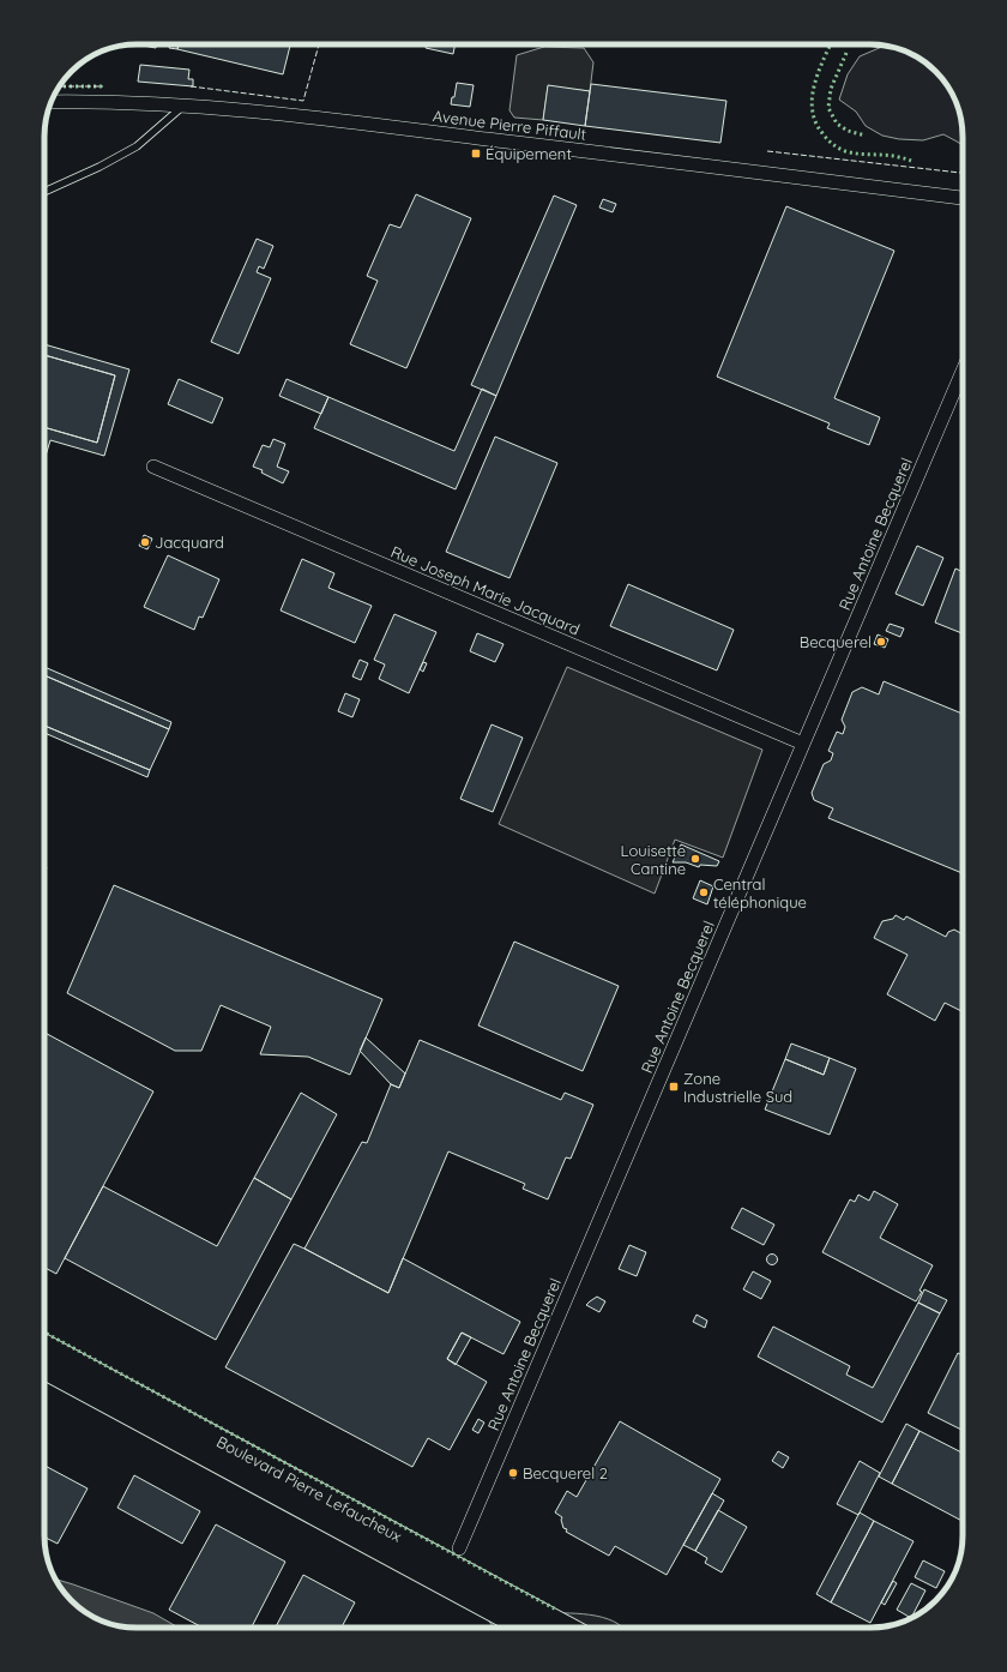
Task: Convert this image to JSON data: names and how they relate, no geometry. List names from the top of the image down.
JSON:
{
  "streets": {
    "main road": ["Boulevard Pierre Lefaucheux"],
    "street": ["Avenue Pierre Piffault", "Rue Antoine Becquerel", "Rue Joseph Marie Jacquard"]
  },
  "crossings": [
    ["Rue Antoine Becquerel", "Rue Joseph Marie Jacquard"]
  ],
  "places": {
    "transit": ["Équipement", "Zone Industrielle Sud"],
    "other": [
      "Jacquard",
      "Becquerel",
      "Louisette Cantine",
      "Central téléphonique",
      "Becquerel 2"
    ]
  }
}
